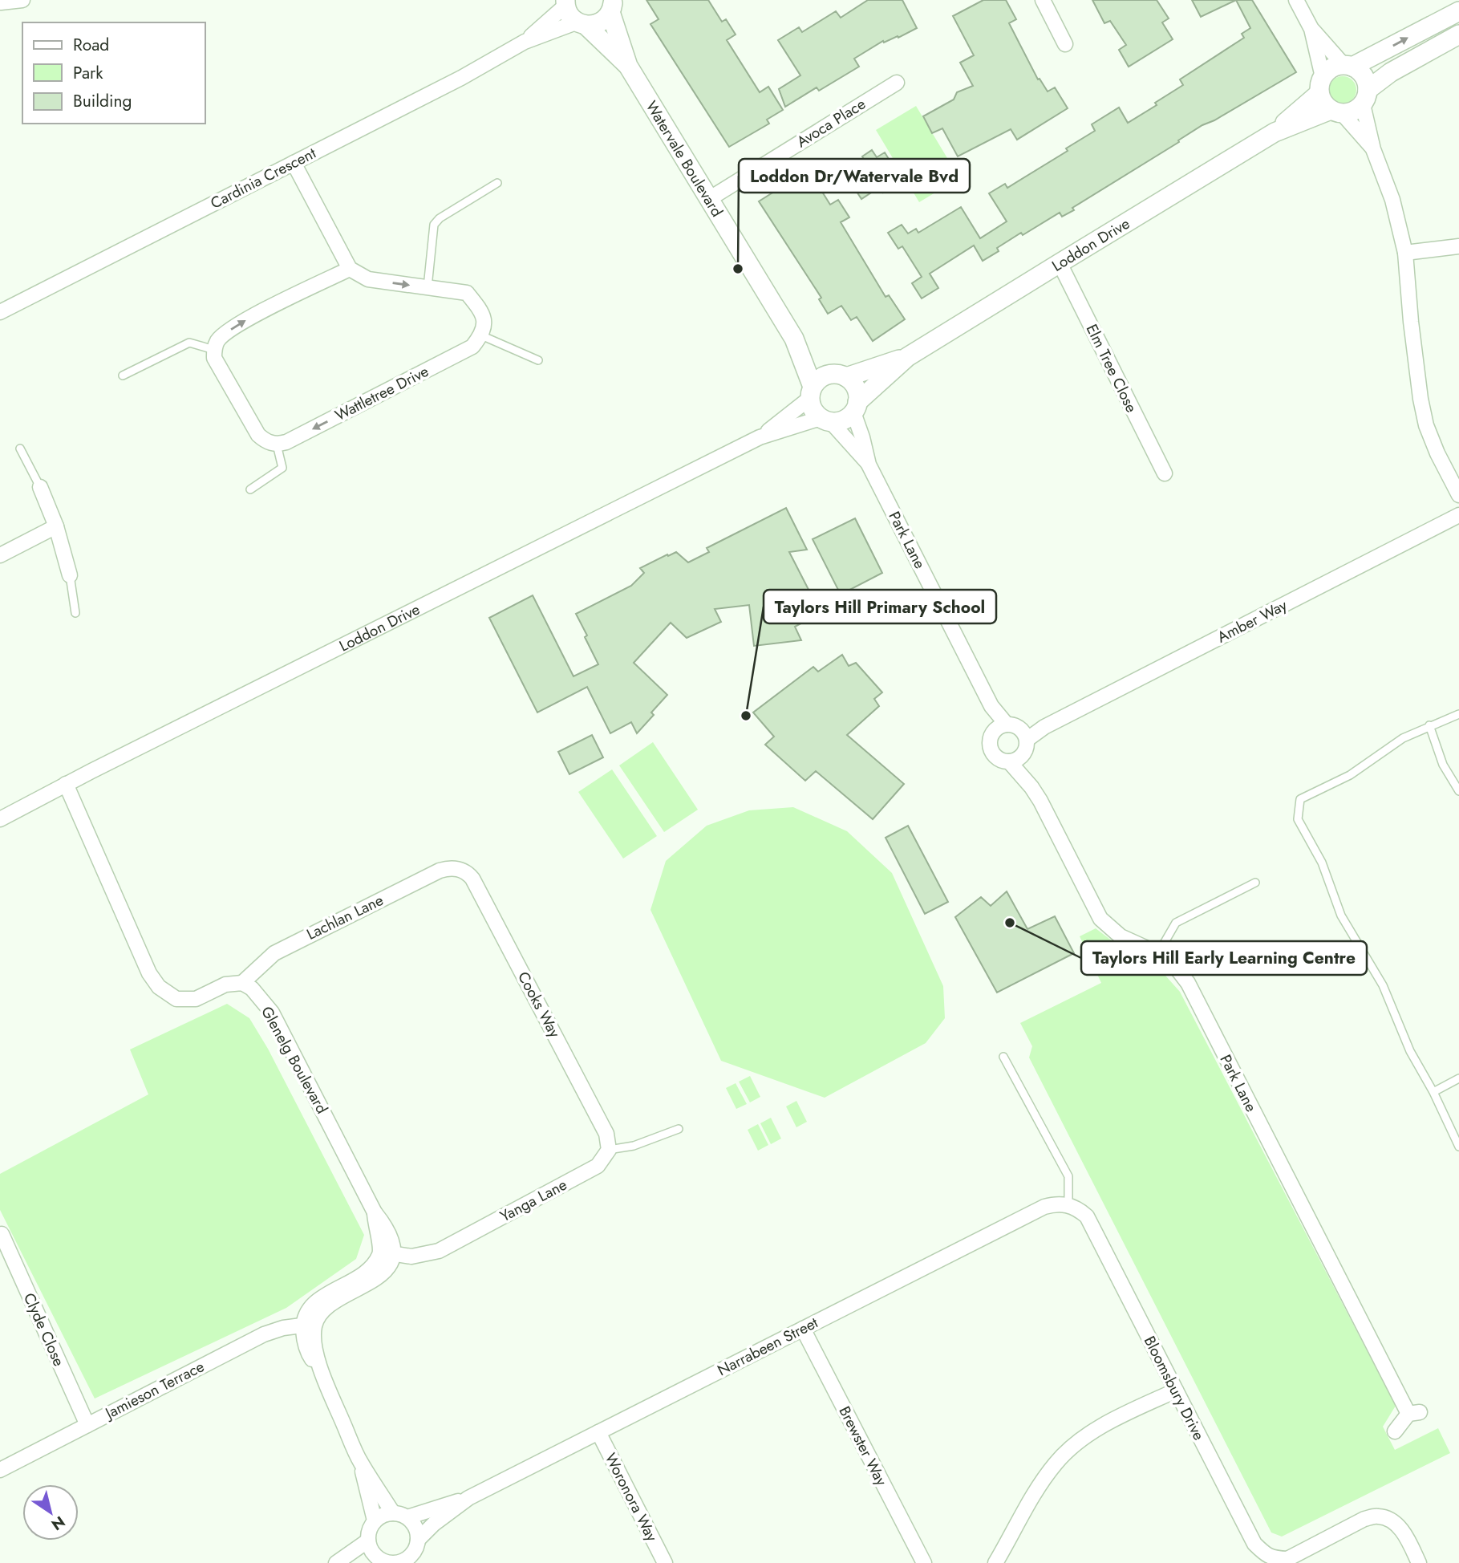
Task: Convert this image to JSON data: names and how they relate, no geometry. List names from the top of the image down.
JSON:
{
  "streets": {
    "street": [
      "Avoca Place",
      "Watervale Boulevard",
      "Cardinia Crescent",
      "Loddon Drive",
      "Elm Tree Close",
      "Wattletree Drive",
      "Park Lane",
      "Amber Way",
      "Lachlan Lane",
      "Cooks Way",
      "Glenelg Boulevard",
      "Yanga Lane",
      "Clyde Close",
      "Narrabeen Street",
      "Bloomsbury Drive",
      "Jamieson Terrace",
      "Brewster Way",
      "Woronora Way"
    ]
  },
  "crossings": [
    ["Avoca Place", "Watervale Boulevard"],
    ["Watervale Boulevard", "Cardinia Crescent"],
    ["Watervale Boulevard", "Loddon Drive"],
    ["Watervale Boulevard", "Park Lane"],
    ["Loddon Drive", "Elm Tree Close"],
    ["Loddon Drive", "Park Lane"],
    ["Park Lane", "Amber Way"],
    ["Lachlan Lane", "Cooks Way"],
    ["Lachlan Lane", "Glenelg Boulevard"],
    ["Cooks Way", "Yanga Lane"],
    ["Glenelg Boulevard", "Yanga Lane"],
    ["Clyde Close", "Jamieson Terrace"],
    ["Narrabeen Street", "Bloomsbury Drive"],
    ["Narrabeen Street", "Brewster Way"],
    ["Narrabeen Street", "Woronora Way"]
  ],
  "places": ["Loddon Dr/Watervale Bvd", "Taylors Hill Primary School", "Taylors Hill Early Learning Centre"],
  "legend": ["Road", "Park", "Building"],
  "north": "bottom right"
}
